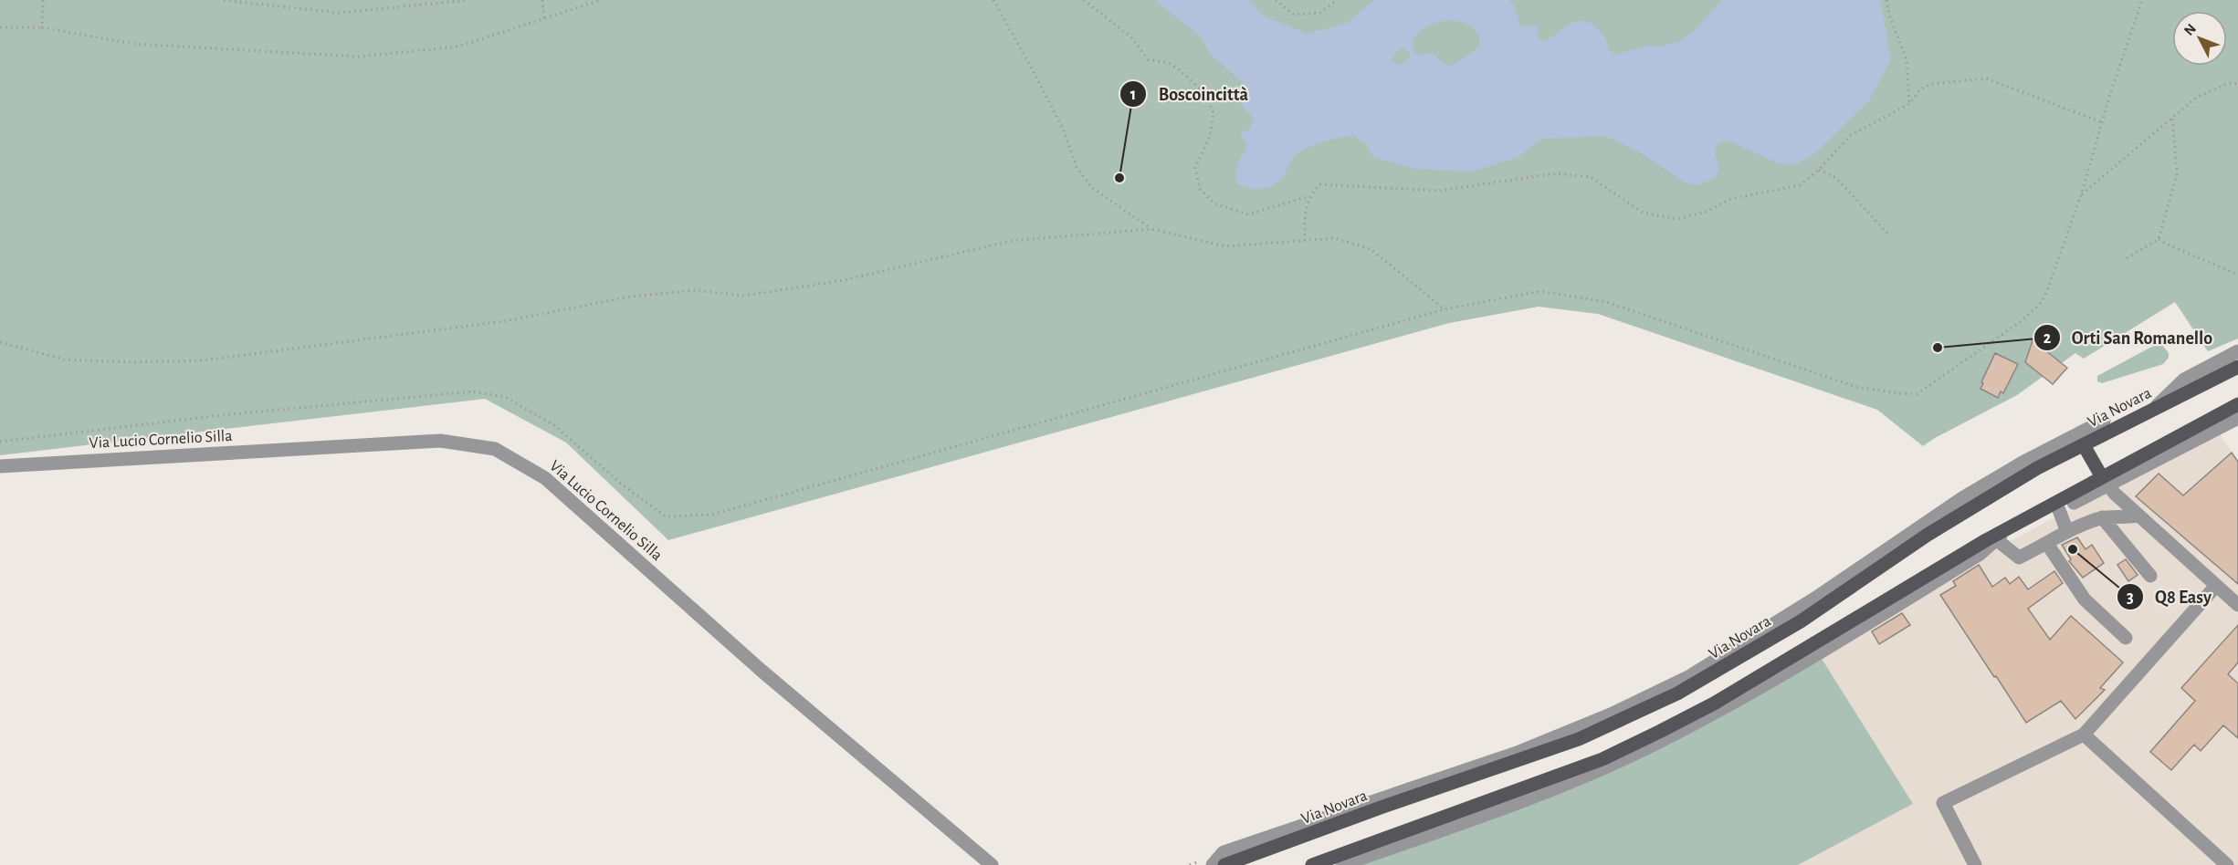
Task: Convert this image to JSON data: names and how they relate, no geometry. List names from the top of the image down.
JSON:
{
  "streets": {
    "main road": ["Via Novara"],
    "street": ["Via Lucio Cornelio Silla"]
  },
  "places": ["Boscoincittà", "Orti San Romanello", "Q8 Easy"],
  "north": "top left"
}
